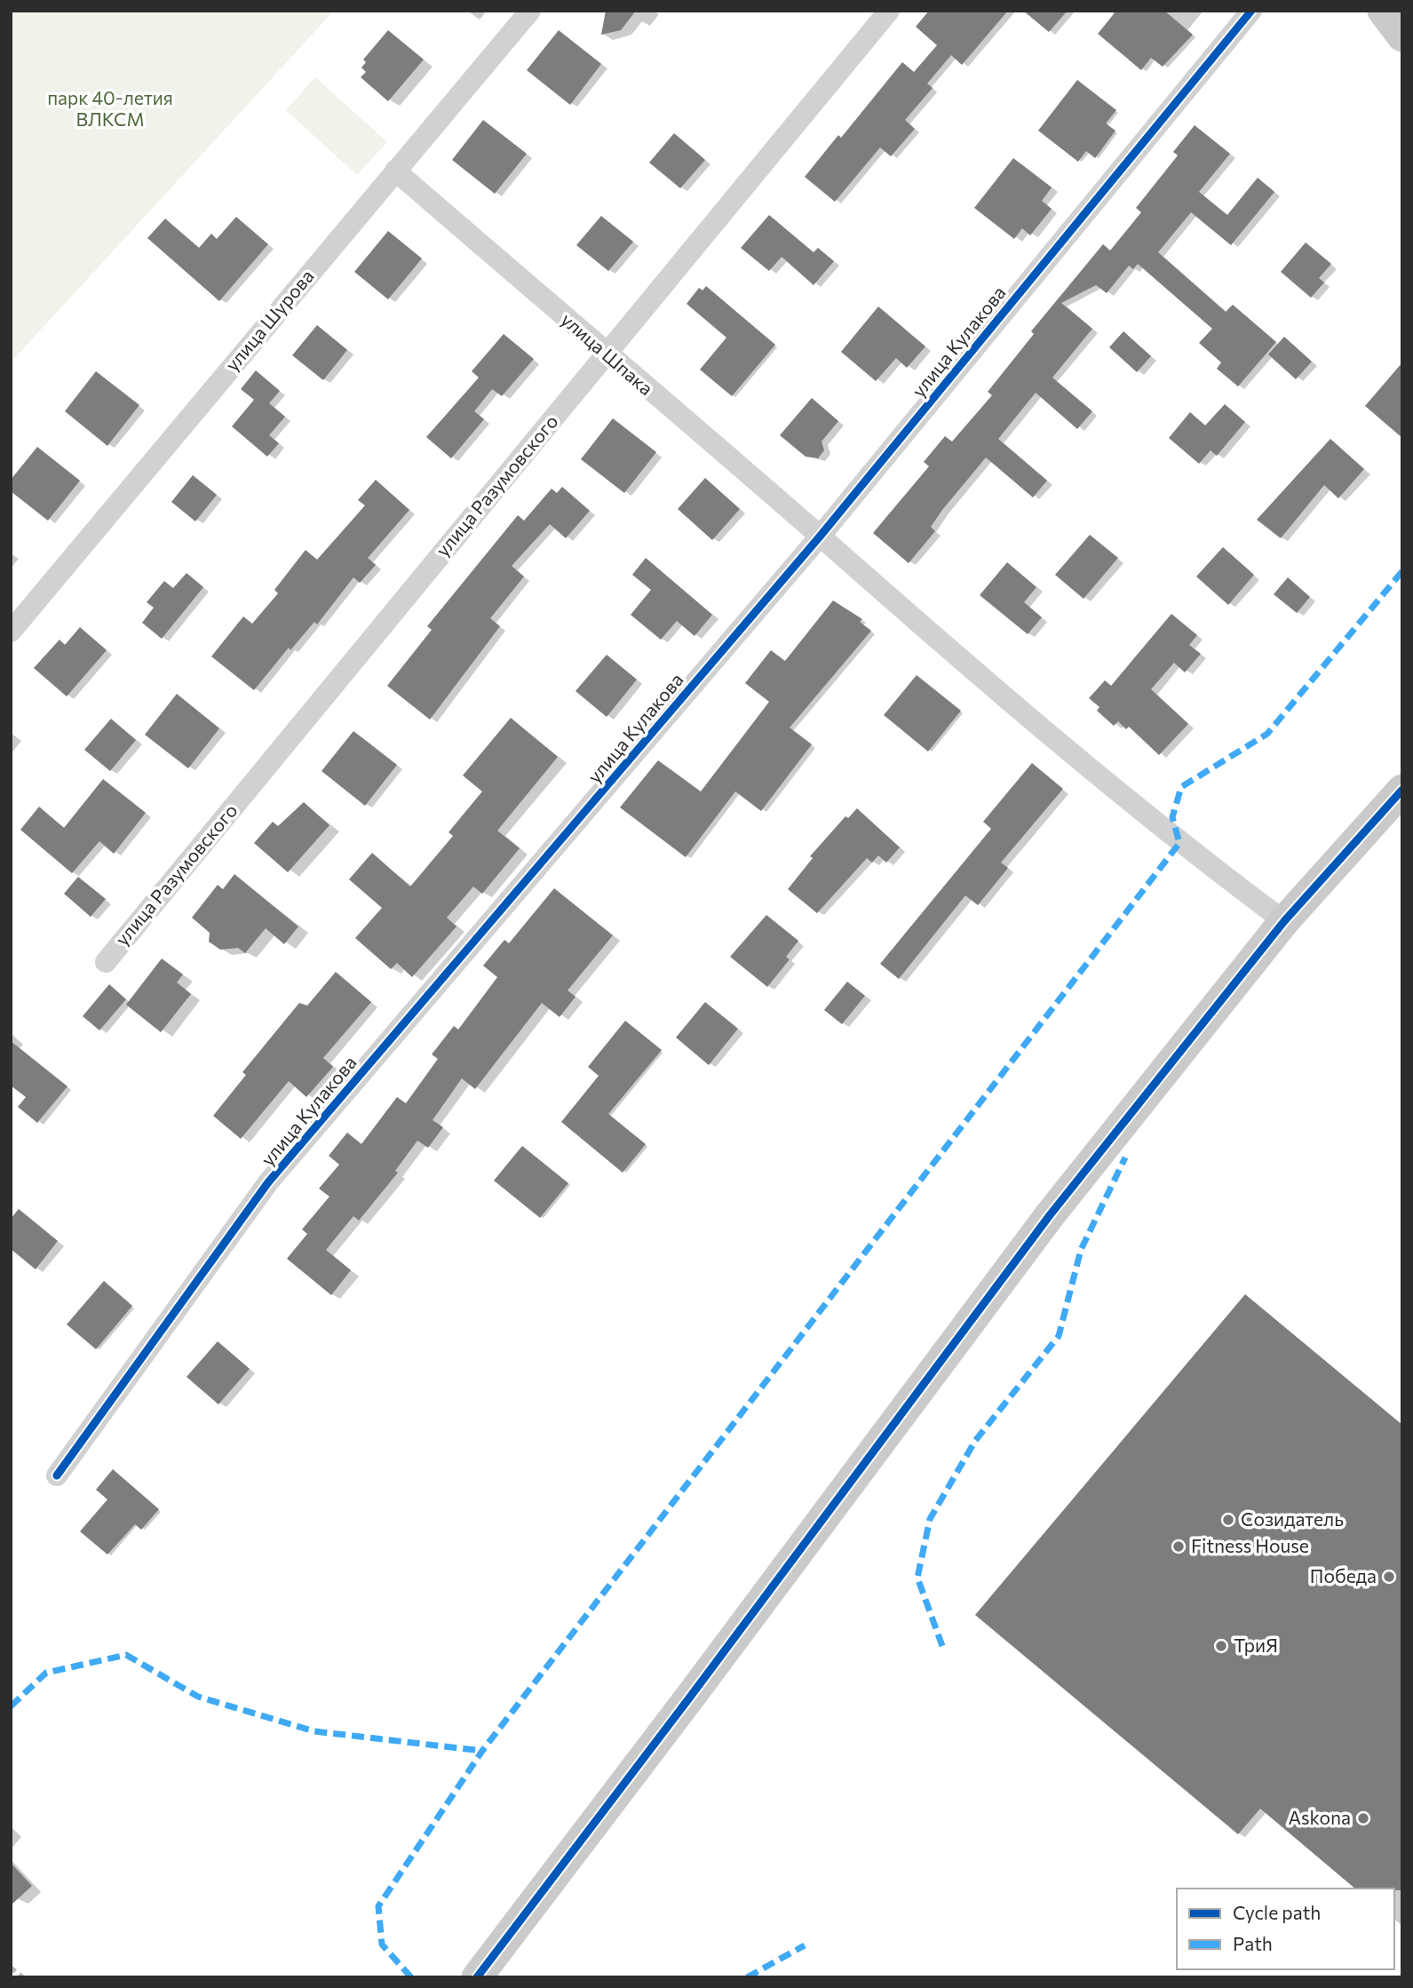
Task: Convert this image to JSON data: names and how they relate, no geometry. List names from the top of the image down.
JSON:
{
  "streets": {
    "street": [
      "улица Шурова",
      "улица Кулакова",
      "улица Шпака",
      "улица Разумовского"
    ]
  },
  "crossings": [
    ["улица Шурова", "улица Шпака"],
    ["улица Кулакова", "улица Шпака"],
    ["улица Шпака", "улица Разумовского"]
  ],
  "parks": ["парк 40-летия ВЛКСМ"],
  "places": [
    "Созидатель",
    "Fitness House",
    "Победа",
    "ТриЯ",
    "Askona"
  ],
  "legend": ["Cycle path", "Path"]
}
